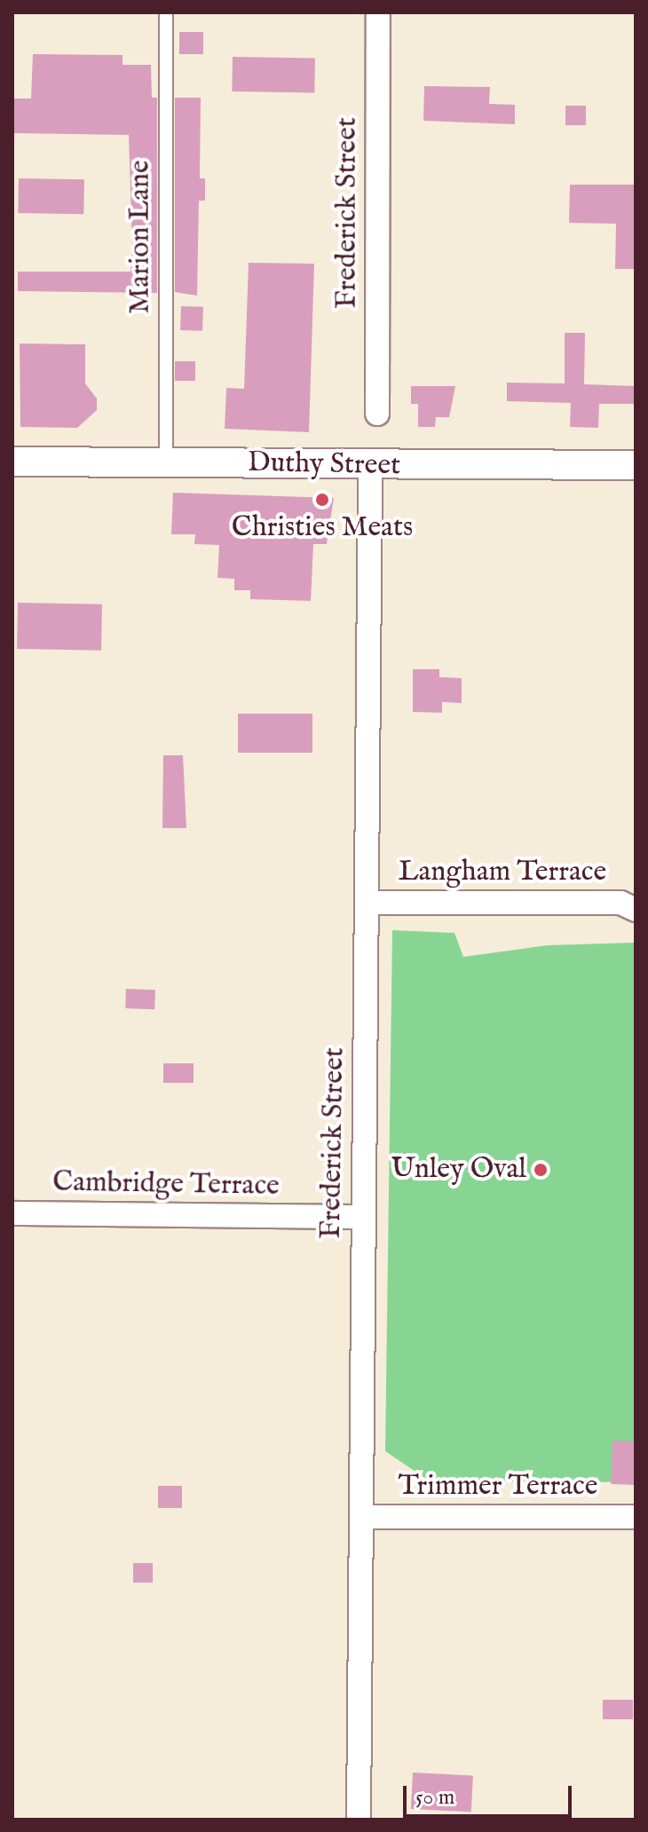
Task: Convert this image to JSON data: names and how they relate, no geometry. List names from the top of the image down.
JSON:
{
  "streets": {
    "street": [
      "Frederick Street",
      "Duthy Street",
      "Langham Terrace",
      "Cambridge Terrace",
      "Trimmer Terrace"
    ],
    "lane": ["Marion Lane"]
  },
  "crossings": [
    ["Frederick Street", "Duthy Street"],
    ["Frederick Street", "Langham Terrace"],
    ["Frederick Street", "Cambridge Terrace"],
    ["Frederick Street", "Trimmer Terrace"],
    ["Marion Lane", "Duthy Street"]
  ],
  "places": ["Christies Meats", "Unley Oval"],
  "scale_bar": "50 m"
}
